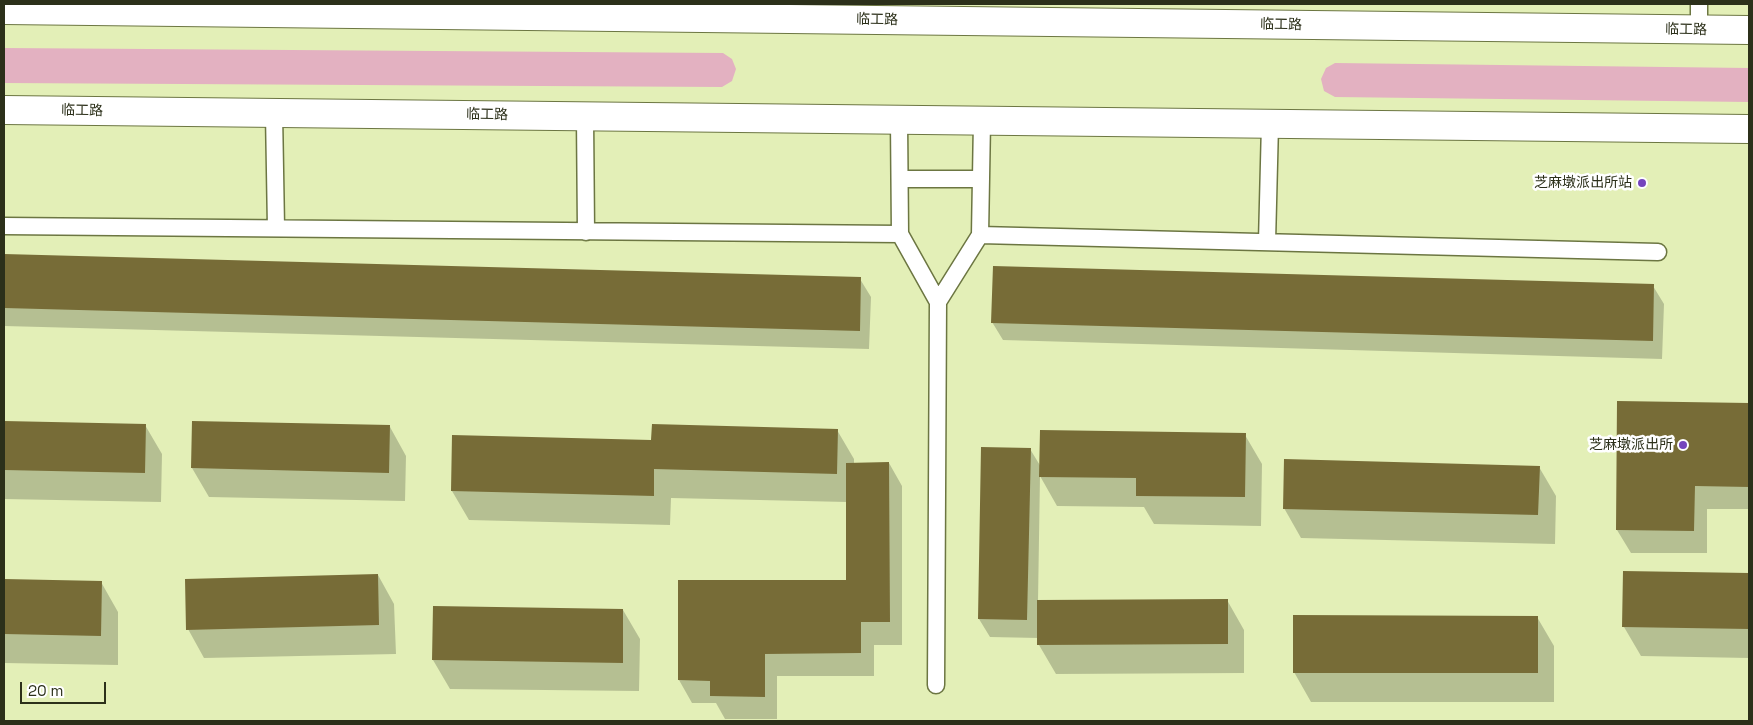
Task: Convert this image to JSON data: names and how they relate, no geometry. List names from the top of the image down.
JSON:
{
  "streets": {
    "main road": ["临工路"]
  },
  "places": ["芝麻墩派出所站", "芝麻墩派出所"],
  "scale_bar": "20 m"
}
